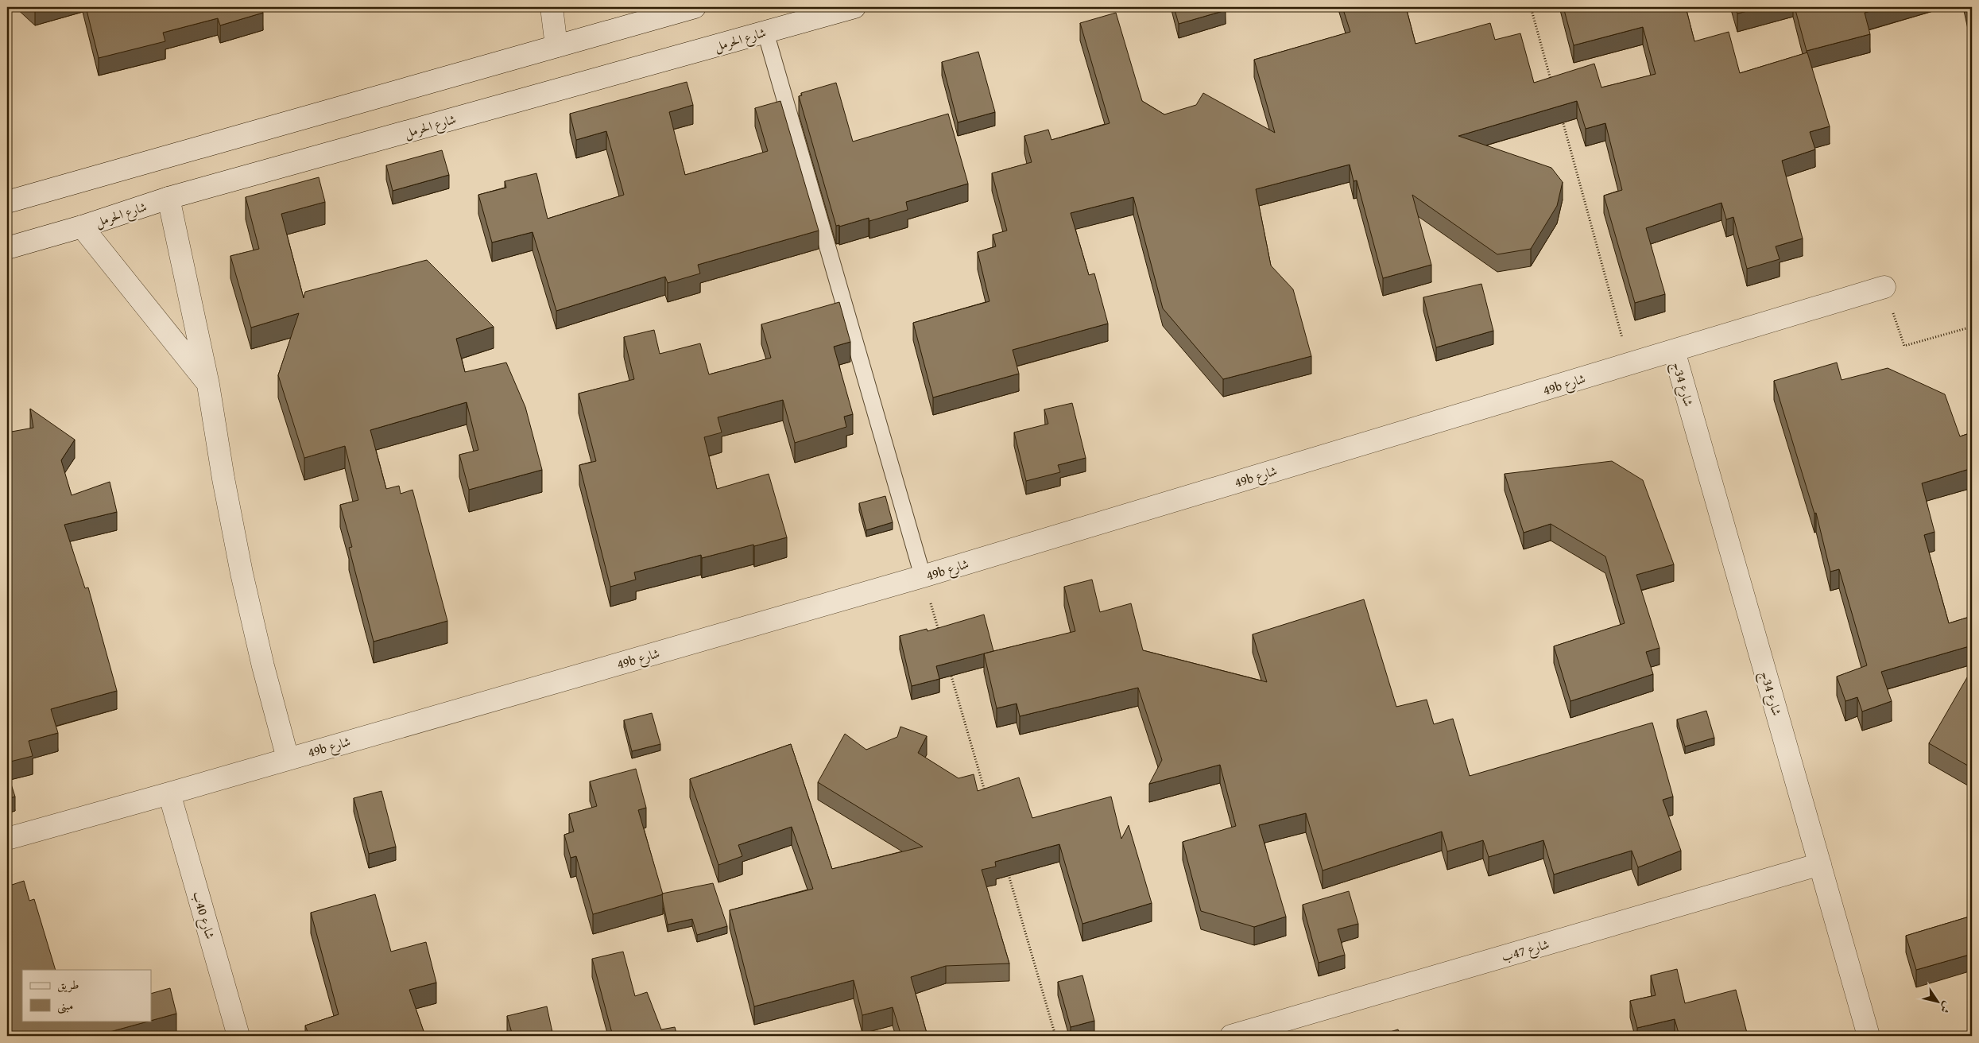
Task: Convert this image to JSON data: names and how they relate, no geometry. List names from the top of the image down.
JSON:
{
  "streets": {
    "street": [
      "شارع الحرمل",
      "49b شارع",
      "شارع 34ج",
      "شارع 40ب",
      "شارع 47ب"
    ]
  },
  "crossings": [
    ["49b شارع", "شارع 34ج"],
    ["49b شارع", "شارع 40ب"],
    ["شارع 34ج", "شارع 47ب"]
  ],
  "legend": ["طريق", "مبنى"],
  "north": "bottom right"
}
